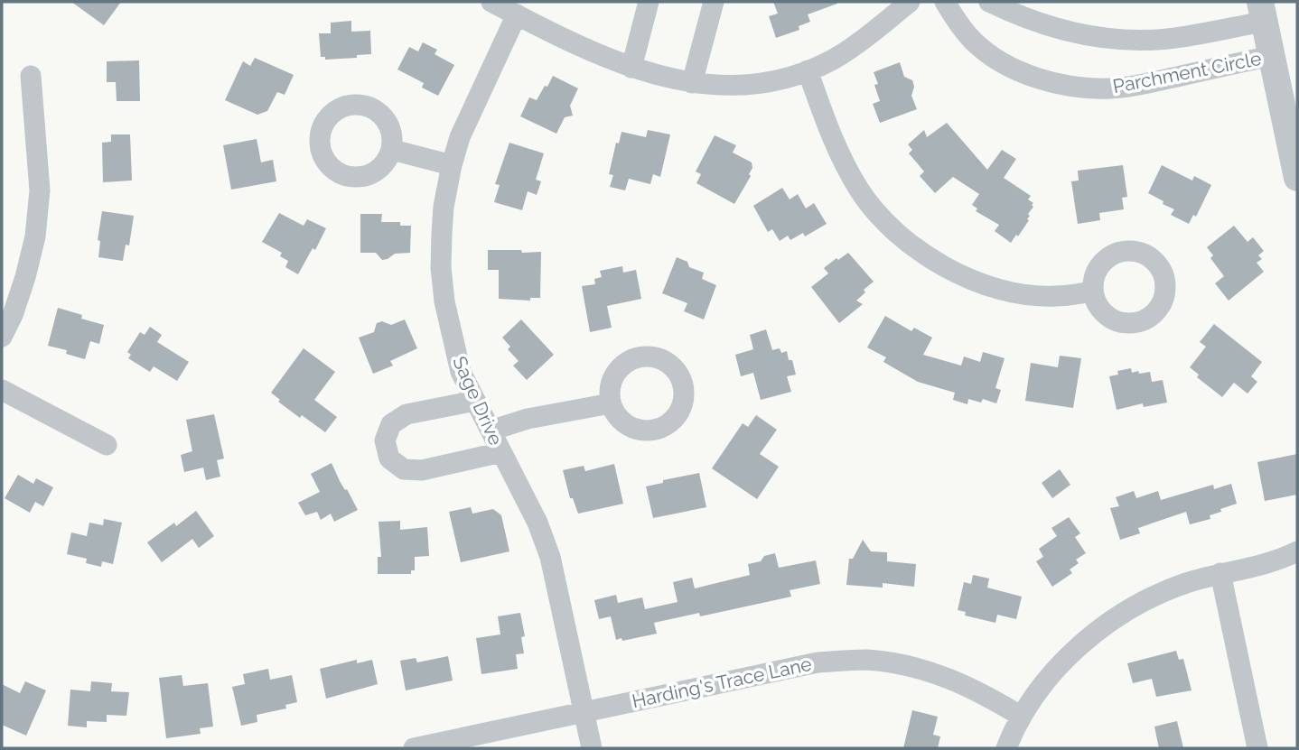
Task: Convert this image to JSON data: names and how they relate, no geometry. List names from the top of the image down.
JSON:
{
  "streets": {
    "street": ["Parchment Circle", "Sage Drive", "Harding's Trace Lane"]
  },
  "crossings": [
    ["Sage Drive", "Harding's Trace Lane"]
  ]
}
